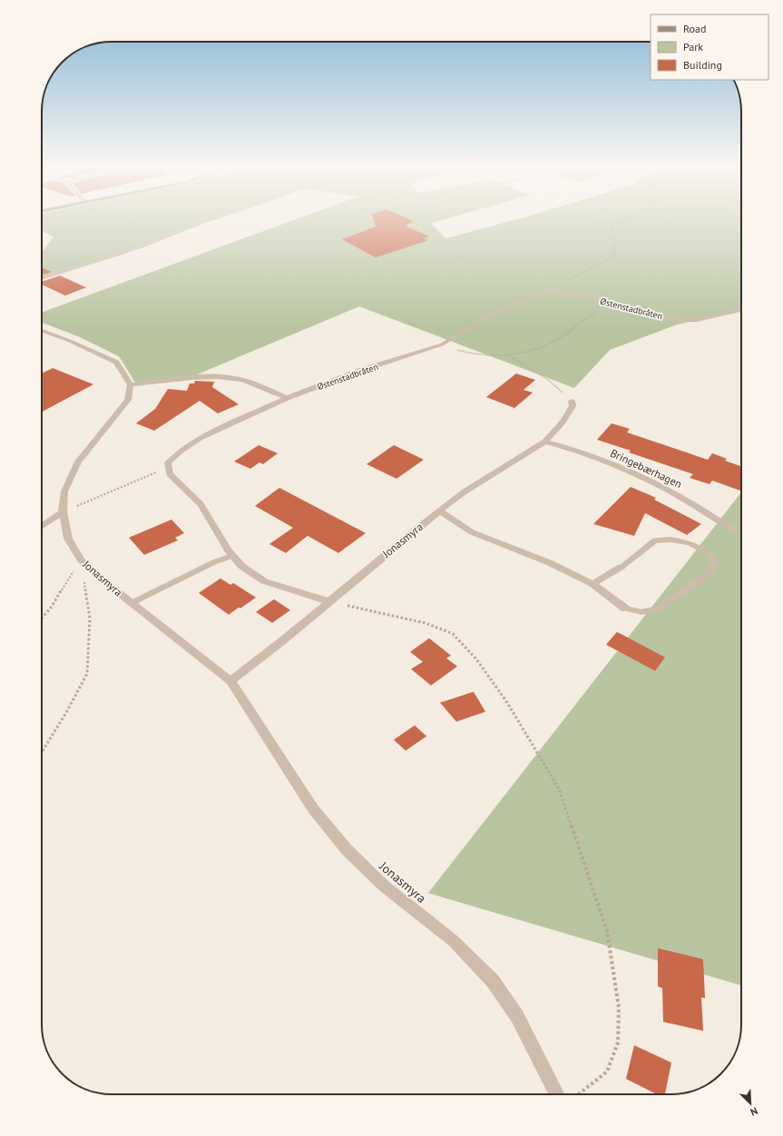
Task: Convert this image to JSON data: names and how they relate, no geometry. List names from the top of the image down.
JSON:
{
  "streets": {
    "street": ["Østenstadbråten", "Bringebærhagen", "Jonasmyra"]
  },
  "crossings": [
    ["Bringebærhagen", "Jonasmyra"]
  ],
  "legend": ["Road", "Park", "Building"],
  "north": "bottom right"
}
